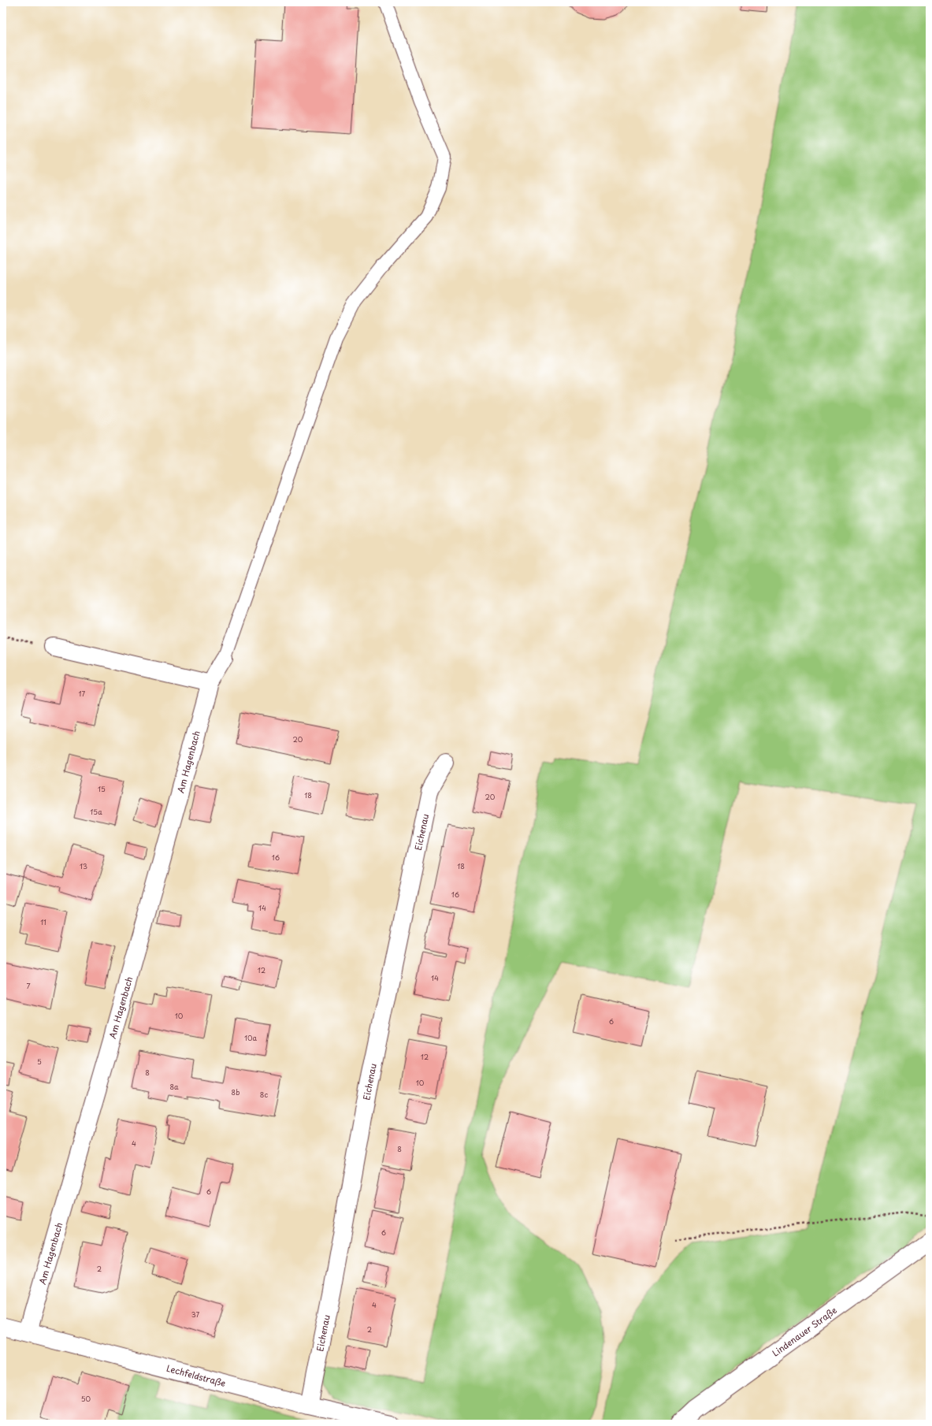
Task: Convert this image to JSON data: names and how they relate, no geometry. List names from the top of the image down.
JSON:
{
  "streets": {
    "street": [
      "Am Hagenbach",
      "Eichenau",
      "Lindenauer Straße",
      "Lechfeldstraße"
    ]
  },
  "crossings": [
    ["Am Hagenbach", "Lechfeldstraße"],
    ["Eichenau", "Lechfeldstraße"]
  ],
  "house_numbers": [
    "17",
    "20",
    "15",
    "18",
    "20",
    "15a",
    "16",
    "13",
    "18",
    "16",
    "14",
    "11",
    "12",
    "14",
    "7",
    "10",
    "6",
    "10a",
    "12",
    "5",
    "8",
    "10",
    "8a",
    "8b",
    "8c",
    "4",
    "8",
    "6",
    "6",
    "2",
    "4",
    "37",
    "2",
    "50"
  ]
}
